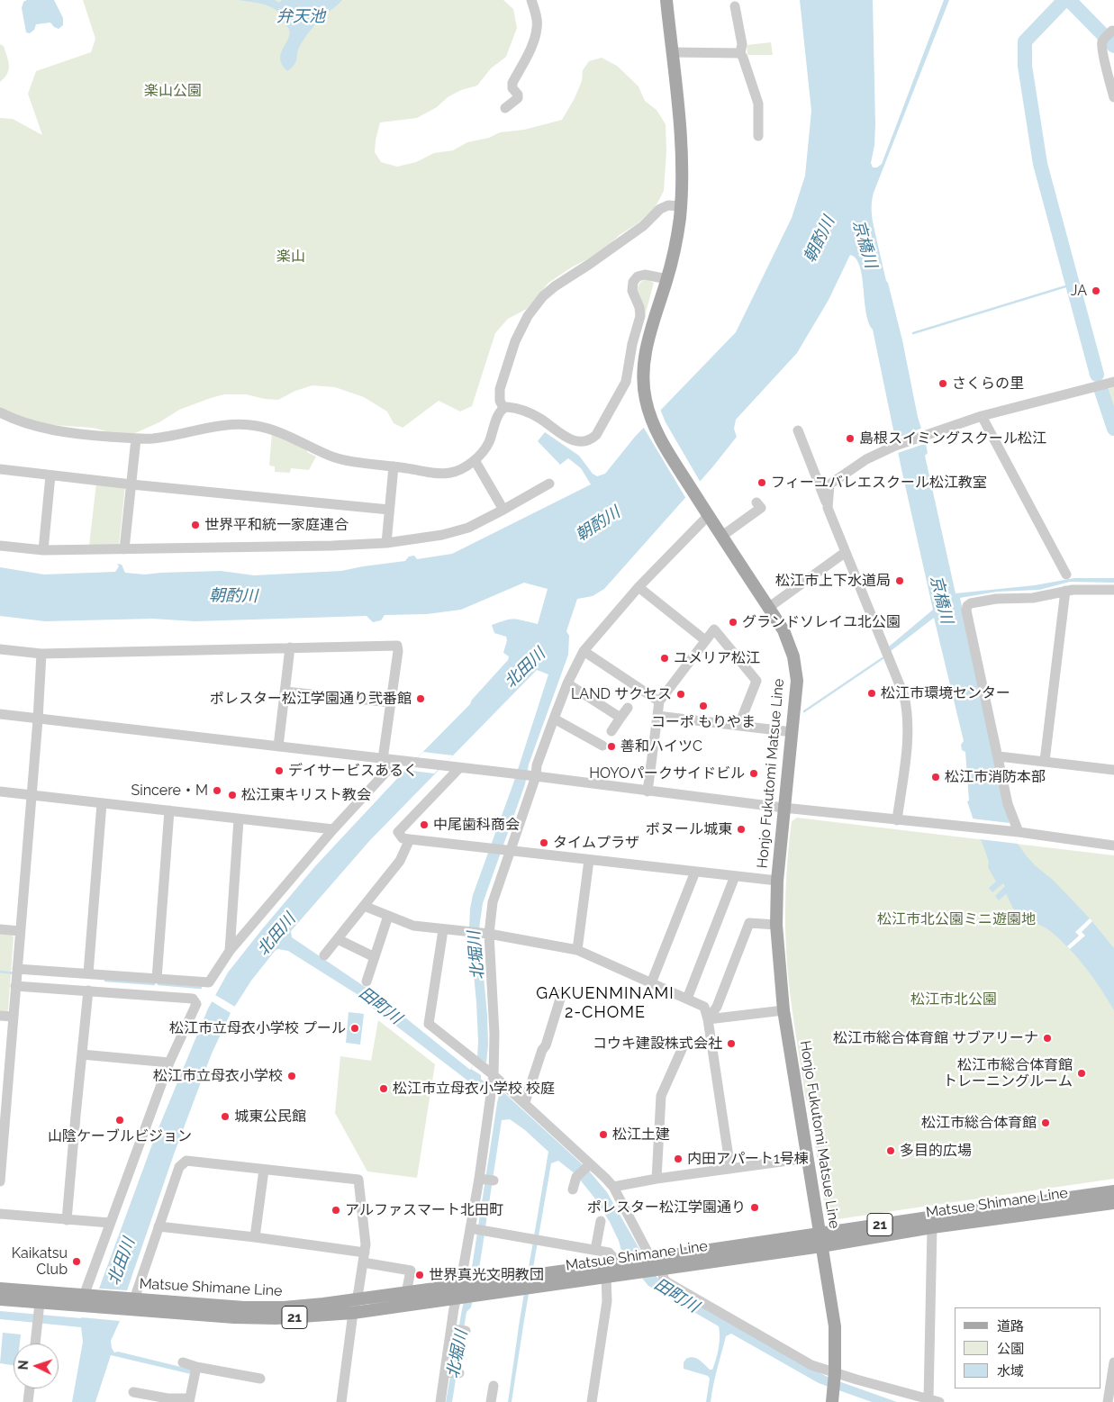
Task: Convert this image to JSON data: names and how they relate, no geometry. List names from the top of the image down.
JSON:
{
  "streets": {
    "main road": ["Honjo Fukutomi Matsue Line", "Matsue Shimane Line", "21"]
  },
  "crossings": [
    ["Honjo Fukutomi Matsue Line", "Matsue Shimane Line"]
  ],
  "districts": ["GAKUENMINAMI 2-CHOME"],
  "water": [
    "弁天池",
    "朝酌川",
    "京橋川",
    "北田川",
    "北堀川",
    "田町川"
  ],
  "parks": [
    "楽山公園",
    "楽山",
    "松江市北公園ミニ遊園地",
    "松江市北公園"
  ],
  "places": [
    "JA",
    "さくらの里",
    "島根スイミングスクール松江",
    "フィーユバレエスクール松江教室",
    "世界平和統一家庭連合",
    "松江市上下水道局",
    "グランドソレイユ北公園",
    "ユメリア松江",
    "松江市環境センター",
    "LAND サクセス",
    "ポレスター松江学園通り弐番館",
    "コーポ もりやま",
    "善和ハイツC",
    "デイサービスあるく",
    "HOYOパークサイドビル",
    "松江市消防本部",
    "Sincere・M",
    "松江東キリスト教会",
    "中尾歯科商会",
    "ボヌール城東",
    "タイムプラザ",
    "松江市立母衣小学校 プール",
    "松江市総合体育館 サブアリーナ",
    "コウキ建設株式会社",
    "松江市総合体育館 トレーニングルーム",
    "松江市立母衣小学校",
    "松江市立母衣小学校 校庭",
    "城東公民館",
    "山陰ケーブルビジョン",
    "松江市総合体育館",
    "松江土建",
    "多目的広場",
    "内田アパート1号棟",
    "ポレスター松江学園通り",
    "アルファスマート北田町",
    "Kaikatsu Club",
    "世界真光文明教団"
  ],
  "legend": ["道路", "公園", "水域"],
  "north": "left"
}
